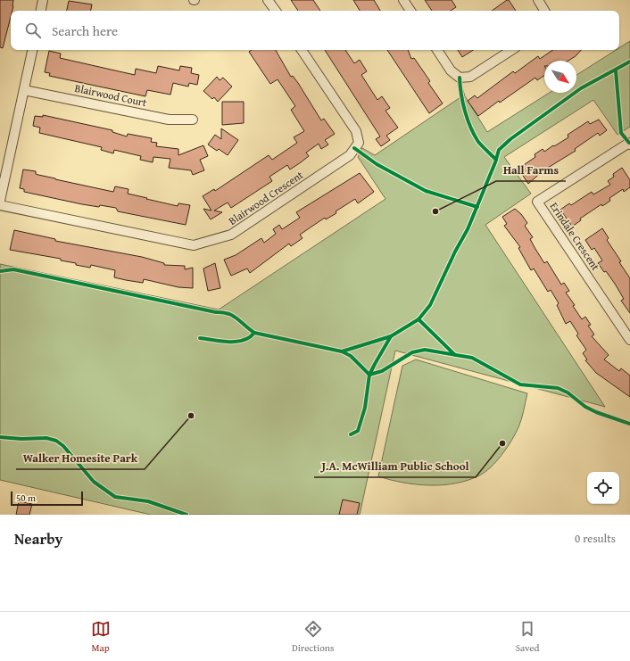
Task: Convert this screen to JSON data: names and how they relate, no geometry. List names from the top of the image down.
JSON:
{
  "streets": {
    "street": ["Blairwood Court", "Blairwood Crescent", "Erindale Crescent"]
  },
  "places": ["Hall Farms", "Walker Homesite Park", "J.A. McWilliam Public School"],
  "scale_bar": "50 m",
  "north": "bottom right",
  "page": {
    "search": "Search here",
    "scale": "50 m",
    "heading": ["Nearby", "0 results"],
    "nav": ["Map", "Directions", "Saved"]
  }
}
